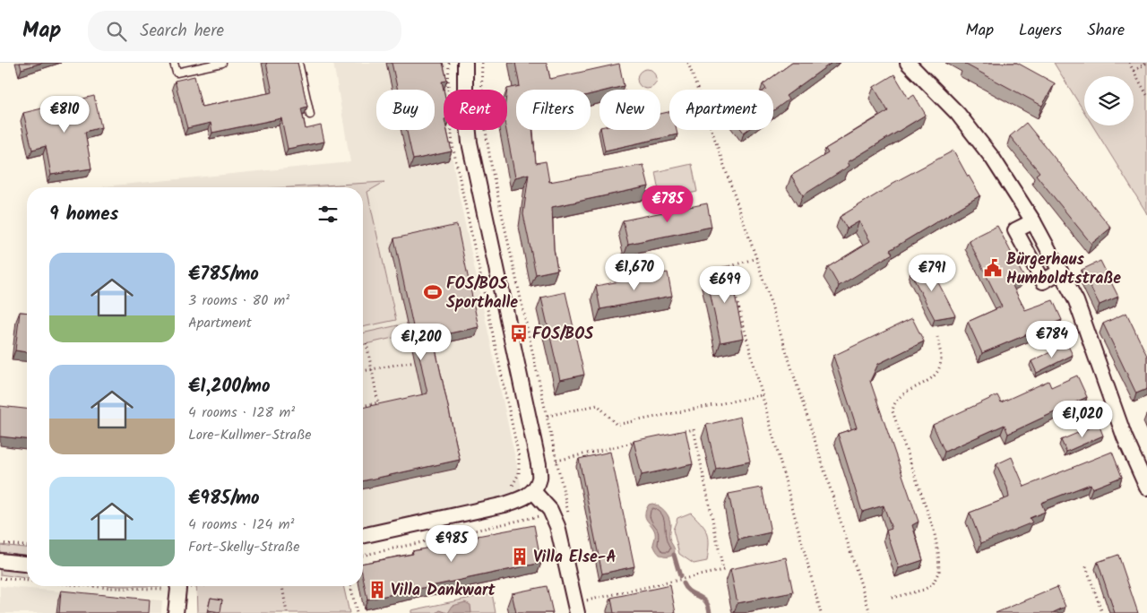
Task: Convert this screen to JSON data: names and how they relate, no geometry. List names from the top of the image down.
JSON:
{
  "places": {
    "public building": ["Bürgerhaus Humboldtstraße"],
    "sports": ["FOS/BOS Sporthalle"],
    "bus stop": ["FOS/BOS"],
    "building": ["Villa Else-A", "Villa Dankwart"]
  },
  "page": {
    "header": "Map",
    "search": "Search here",
    "nav": ["Map", "Layers", "Share"],
    "chip": [
      "Buy",
      "Rent",
      "Filters",
      "New",
      "Apartment"
    ],
    "price": [
      "€810",
      "€785",
      "€1,670",
      "€791",
      "€699",
      "€784",
      "€1,200",
      "€1,020",
      "€985"
    ],
    "heading": "9 homes",
    "list": [
      {
        "name": "€785/mo",
        "note": "3 rooms · 80 m² · Apartment"
      },
      {
        "name": "€1,200/mo",
        "note": "4 rooms · 128 m² · Lore-Kullmer-Straße"
      },
      {
        "name": "€985/mo",
        "note": "4 rooms · 124 m² · Fort-Skelly-Straße"
      }
    ]
  }
}
